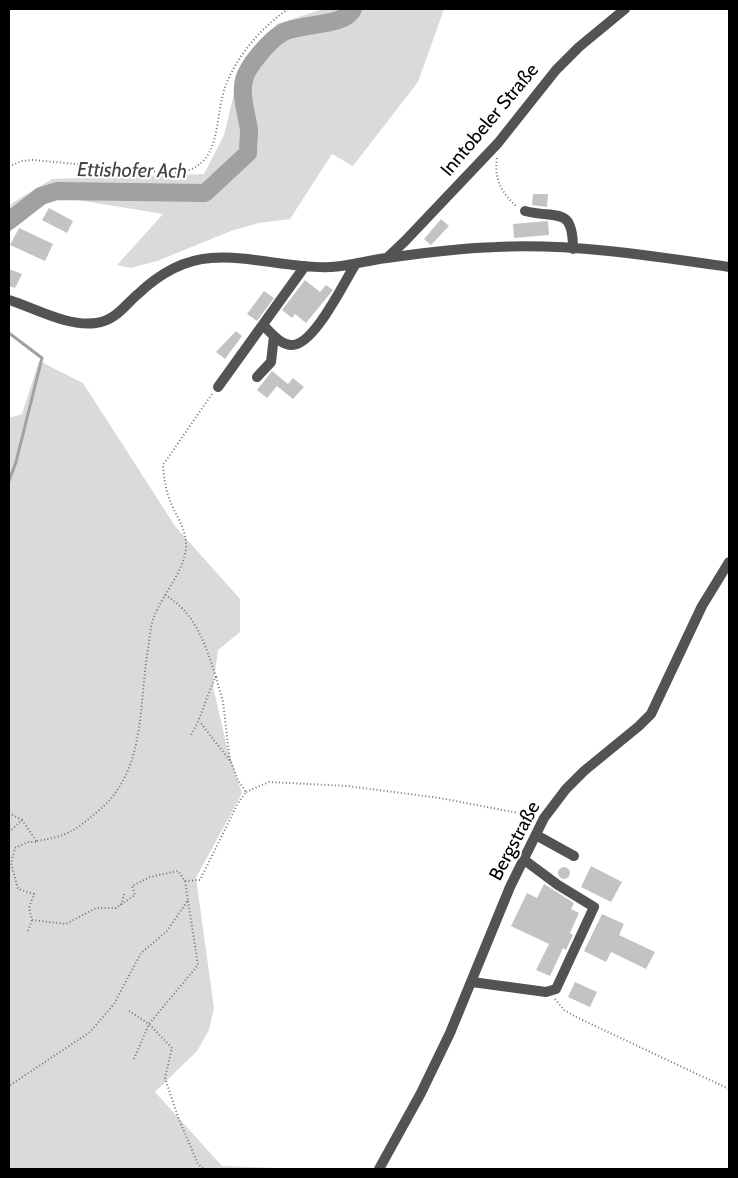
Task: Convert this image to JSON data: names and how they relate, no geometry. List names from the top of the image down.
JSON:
{
  "streets": {
    "street": ["Inntobeler Straße", "Bergstraße"]
  },
  "water": ["Ettishofer Ach"]
}
